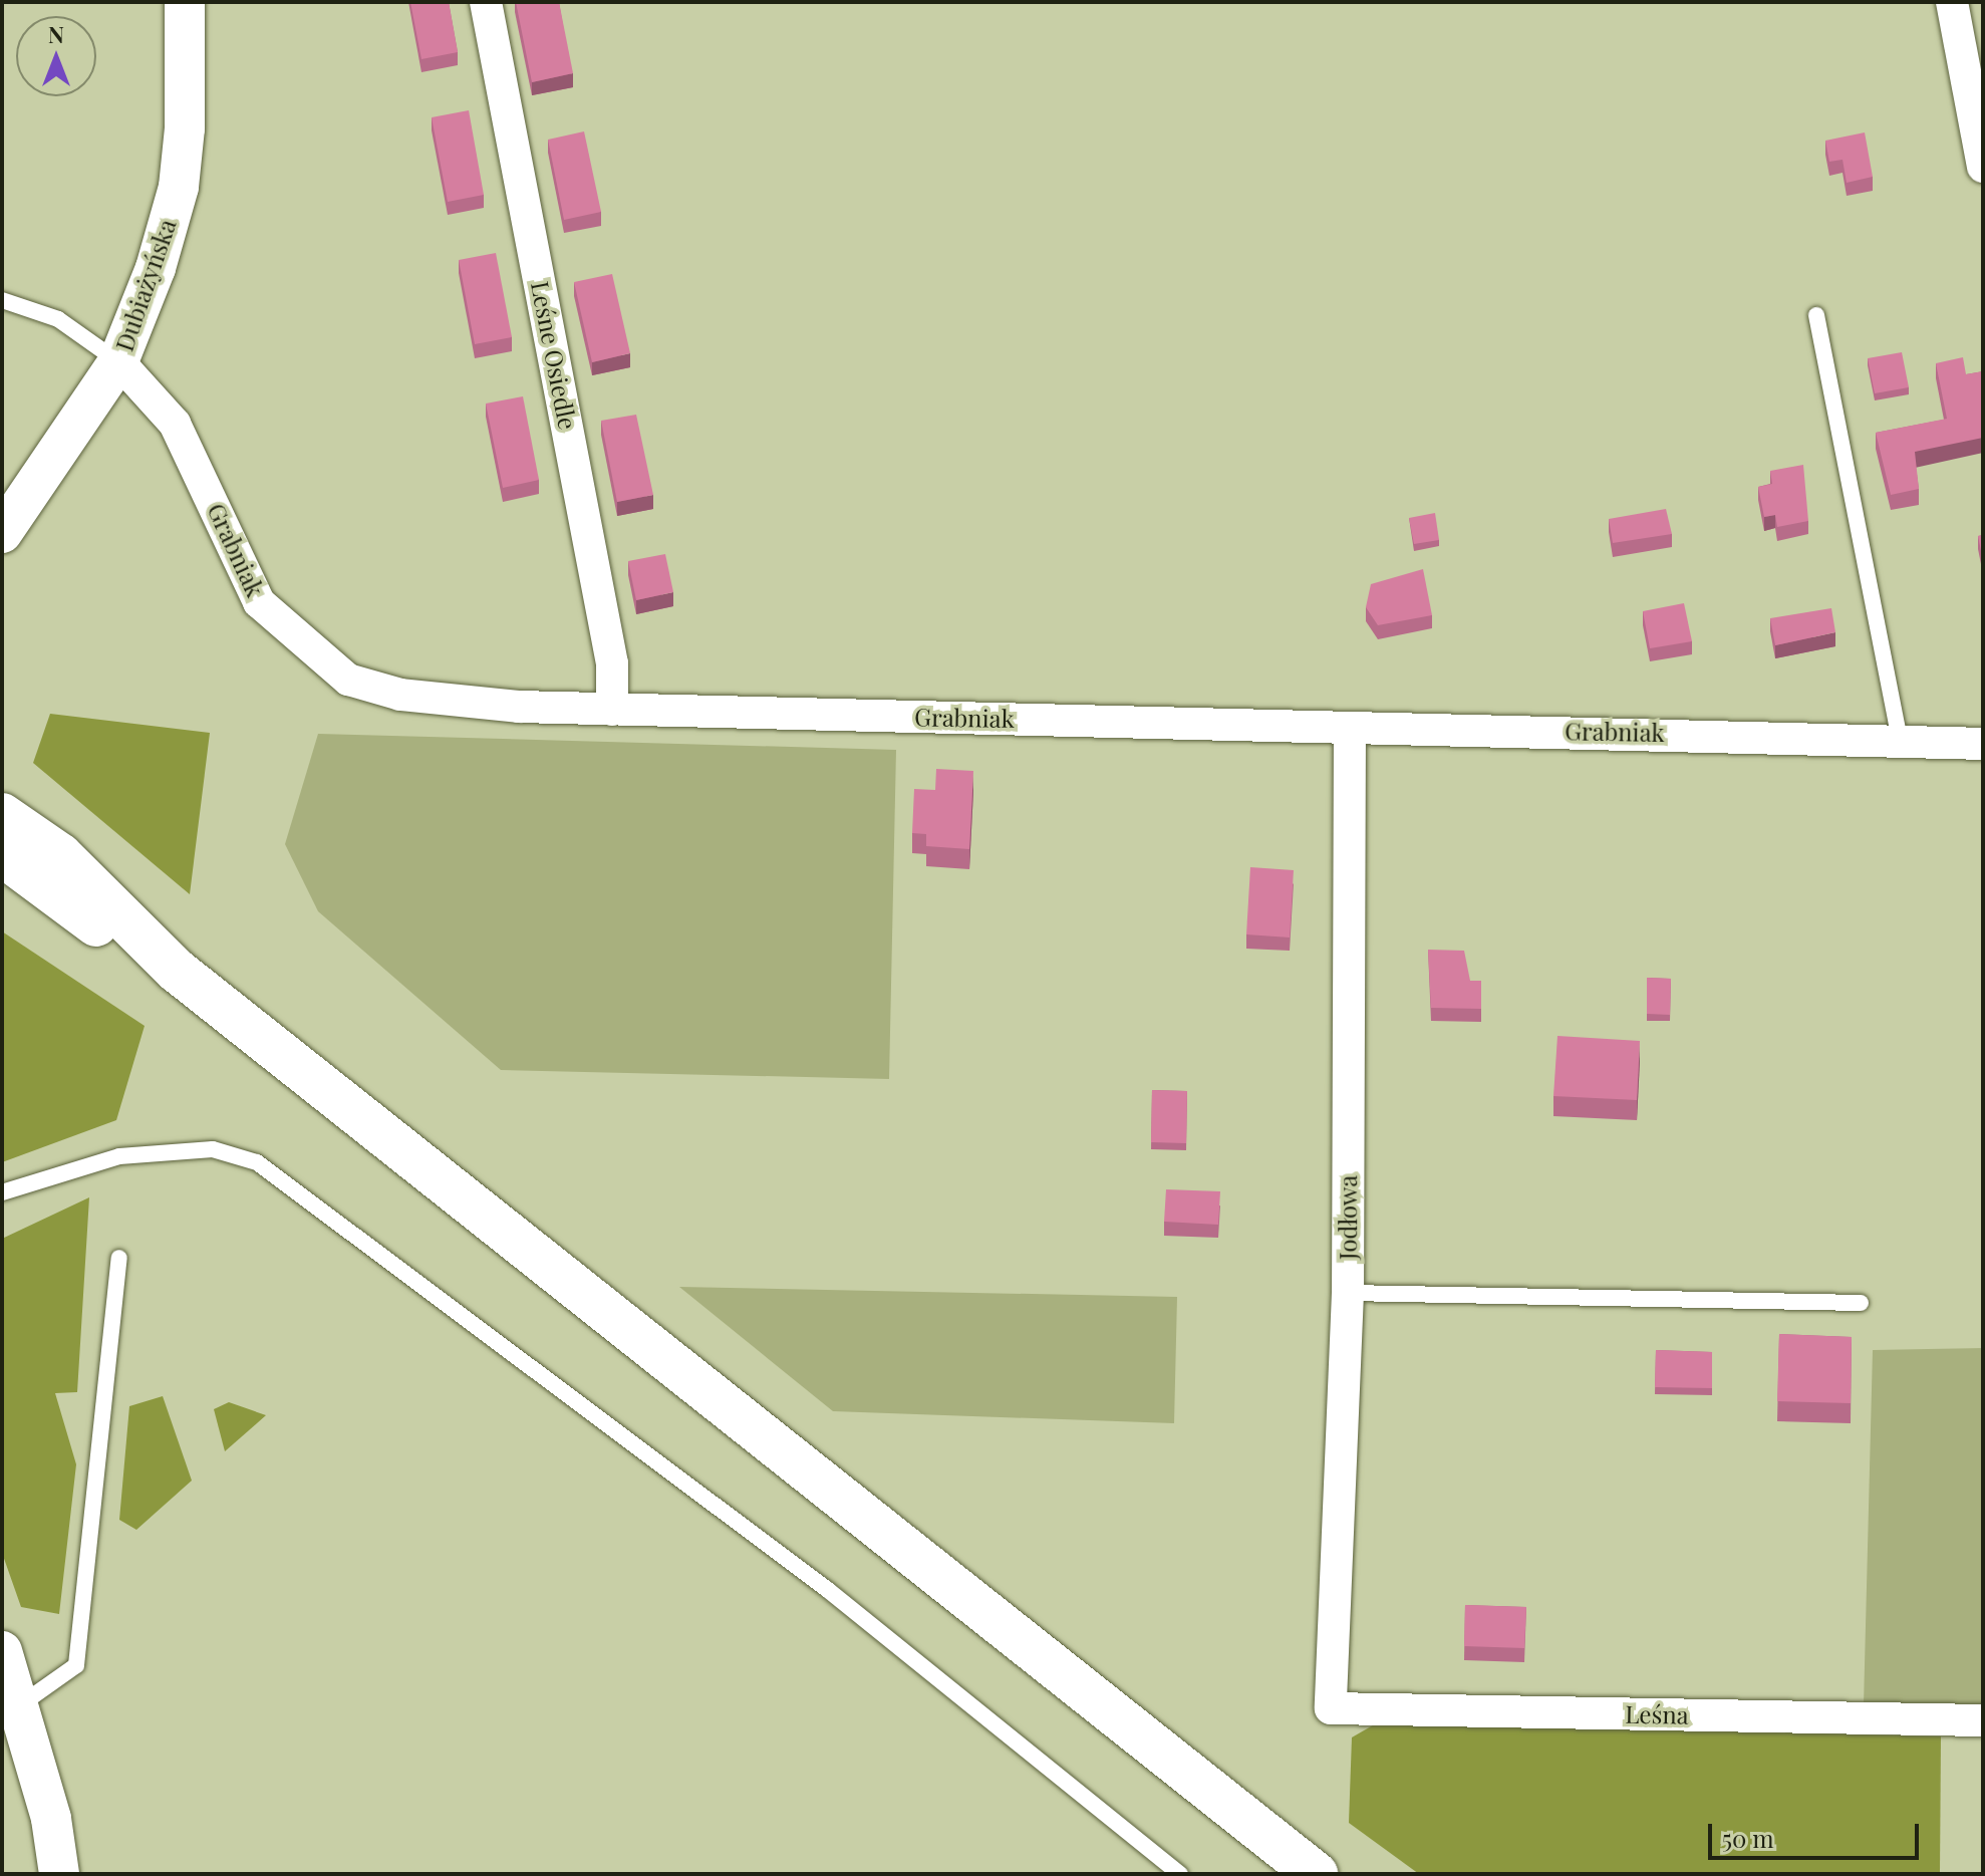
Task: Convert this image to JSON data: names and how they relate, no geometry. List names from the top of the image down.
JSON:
{
  "streets": {
    "street": [
      "Dubiażyńska",
      "Leśne Osiedle",
      "Grabniak",
      "Jodłowa",
      "Leśna"
    ]
  },
  "crossings": [
    ["Dubiażyńska", "Grabniak"],
    ["Leśne Osiedle", "Grabniak"],
    ["Grabniak", "Jodłowa"],
    ["Jodłowa", "Leśna"]
  ],
  "scale_bar": "50 m",
  "north": "top"
}
